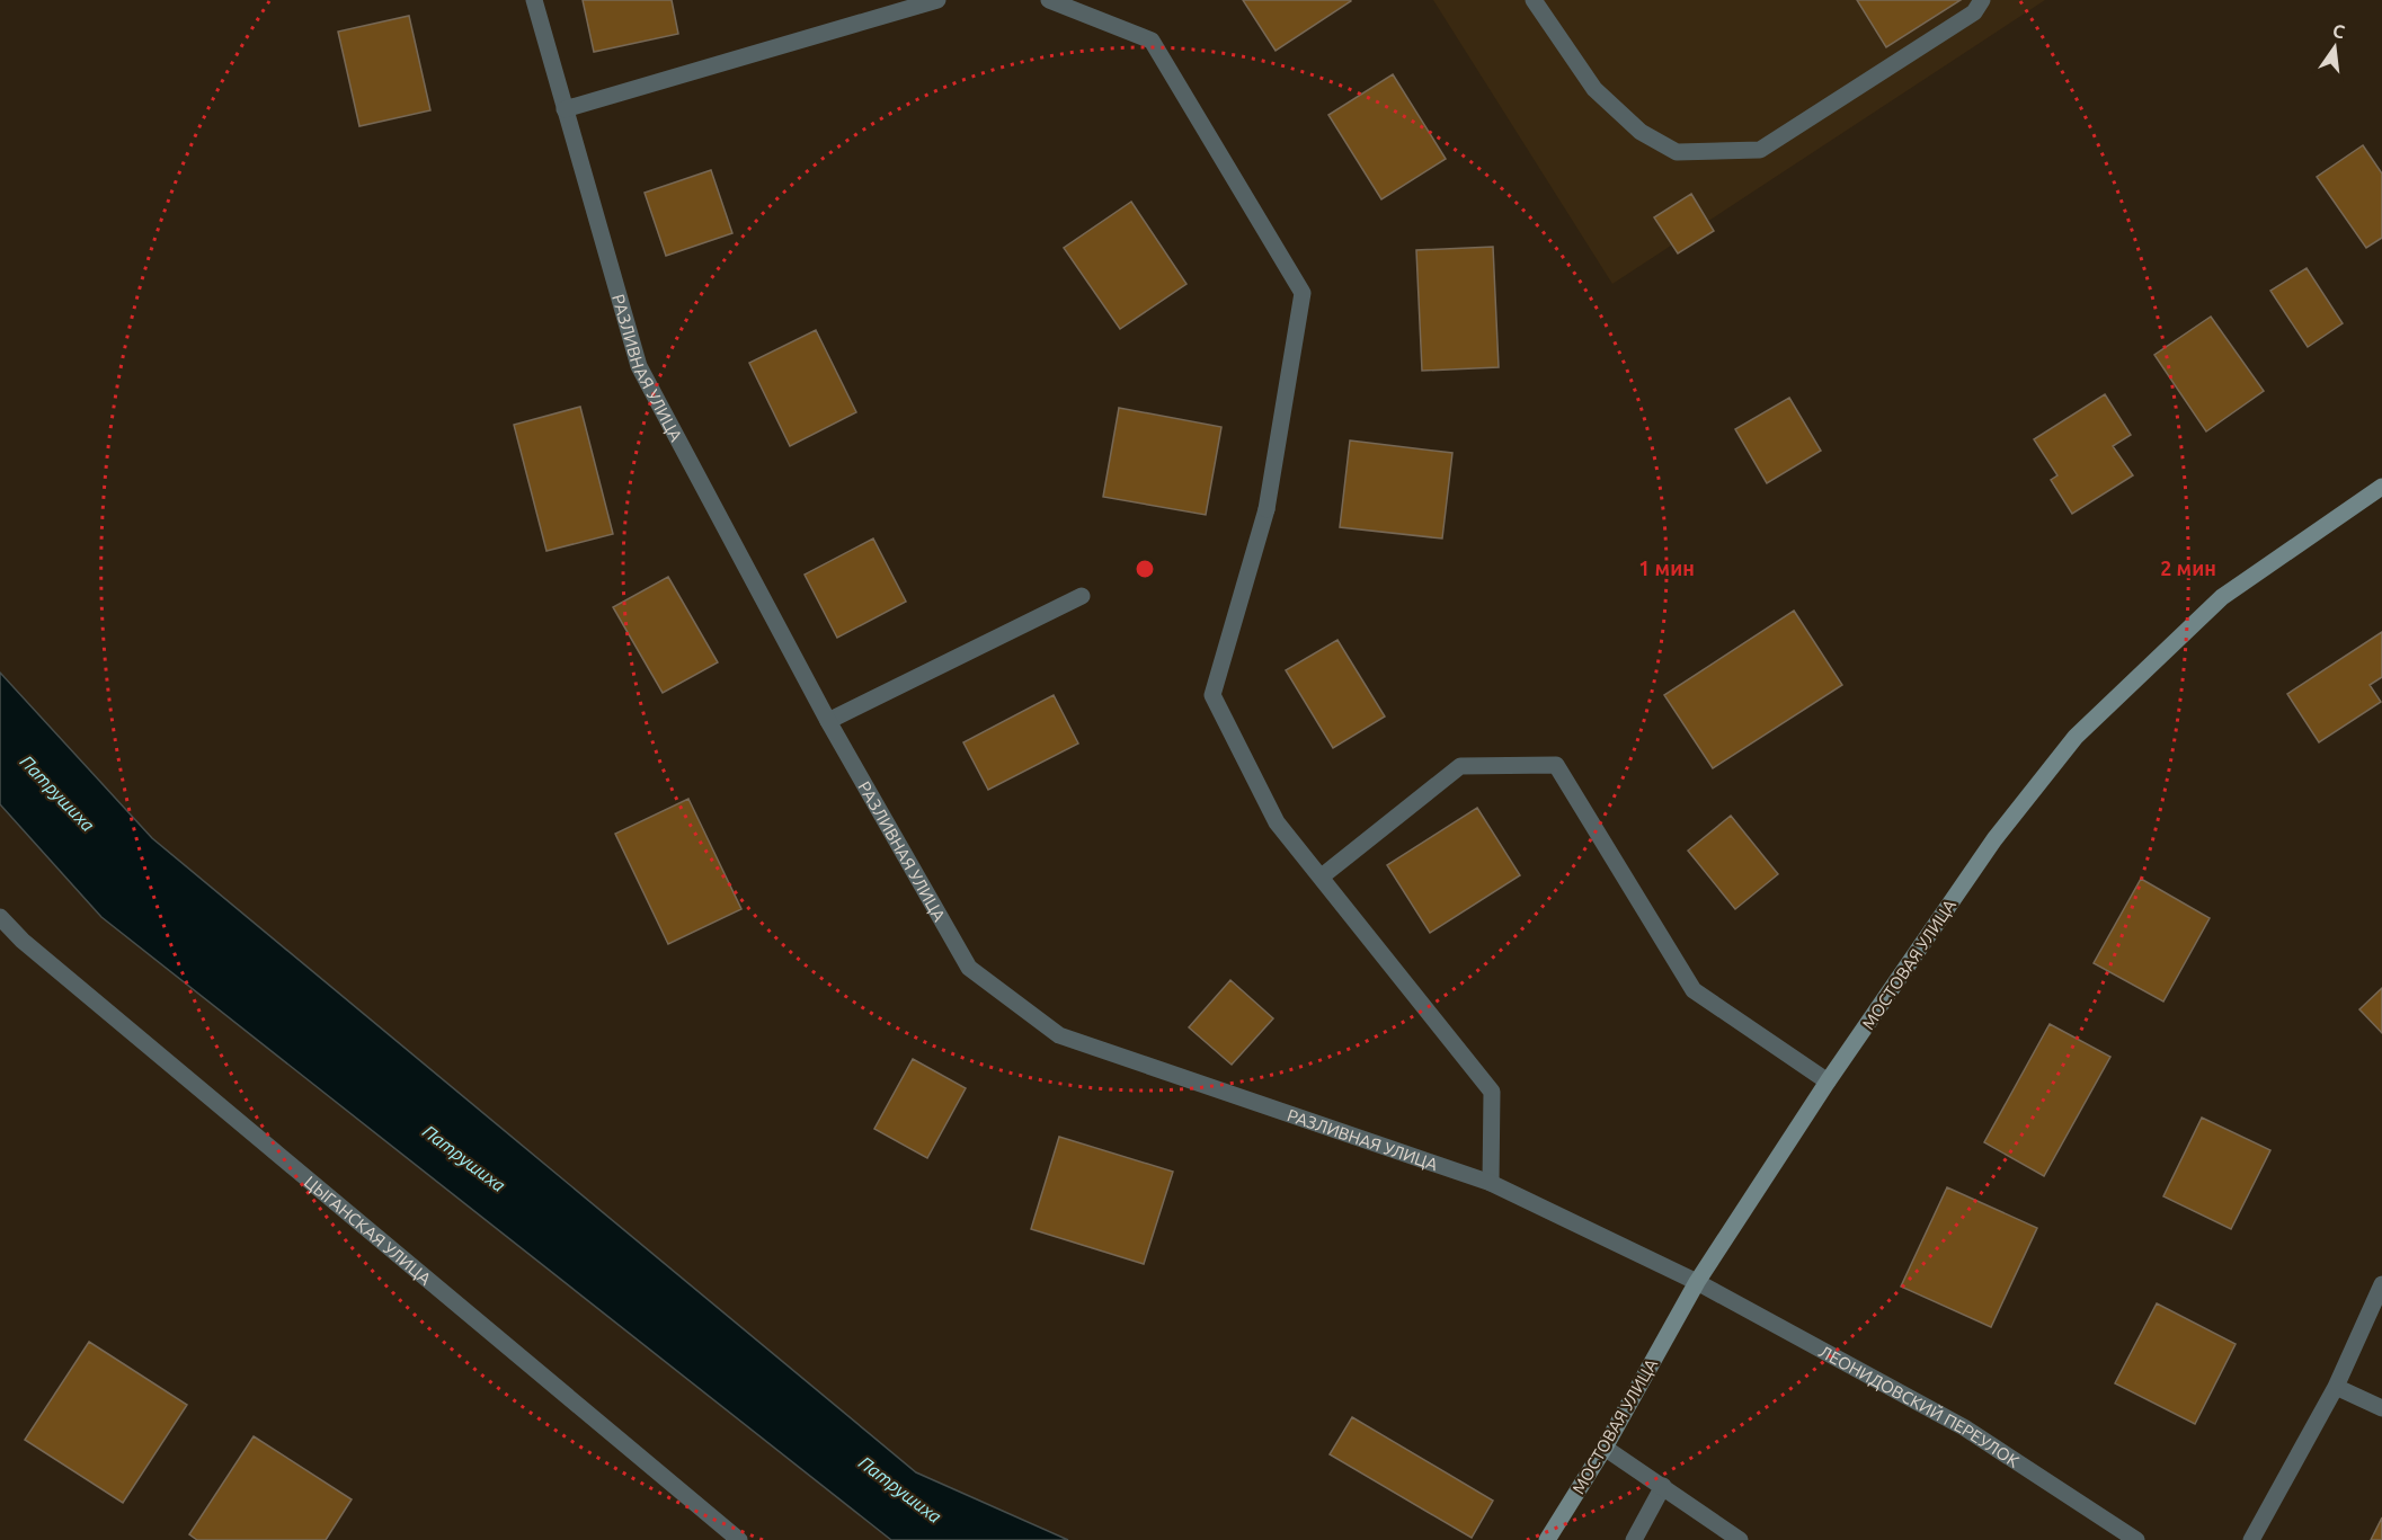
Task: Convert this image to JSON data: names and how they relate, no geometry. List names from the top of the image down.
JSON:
{
  "streets": {
    "street": [
      "РАЗЛИВНАЯ УЛИЦА",
      "МОСТОВАЯ УЛИЦА",
      "ЦЫГАНСКАЯ УЛИЦА",
      "ЛЕОНИДОВСКИЙ ПЕРЕУЛОК"
    ]
  },
  "crossings": [
    ["РАЗЛИВНАЯ УЛИЦА", "МОСТОВАЯ УЛИЦА"],
    ["РАЗЛИВНАЯ УЛИЦА", "ЛЕОНИДОВСКИЙ ПЕРЕУЛОК"],
    ["МОСТОВАЯ УЛИЦА", "ЛЕОНИДОВСКИЙ ПЕРЕУЛОК"]
  ],
  "water": ["Патрушиха"],
  "north": "top",
  "rings": ["1 мин", "2 мин"]
}
